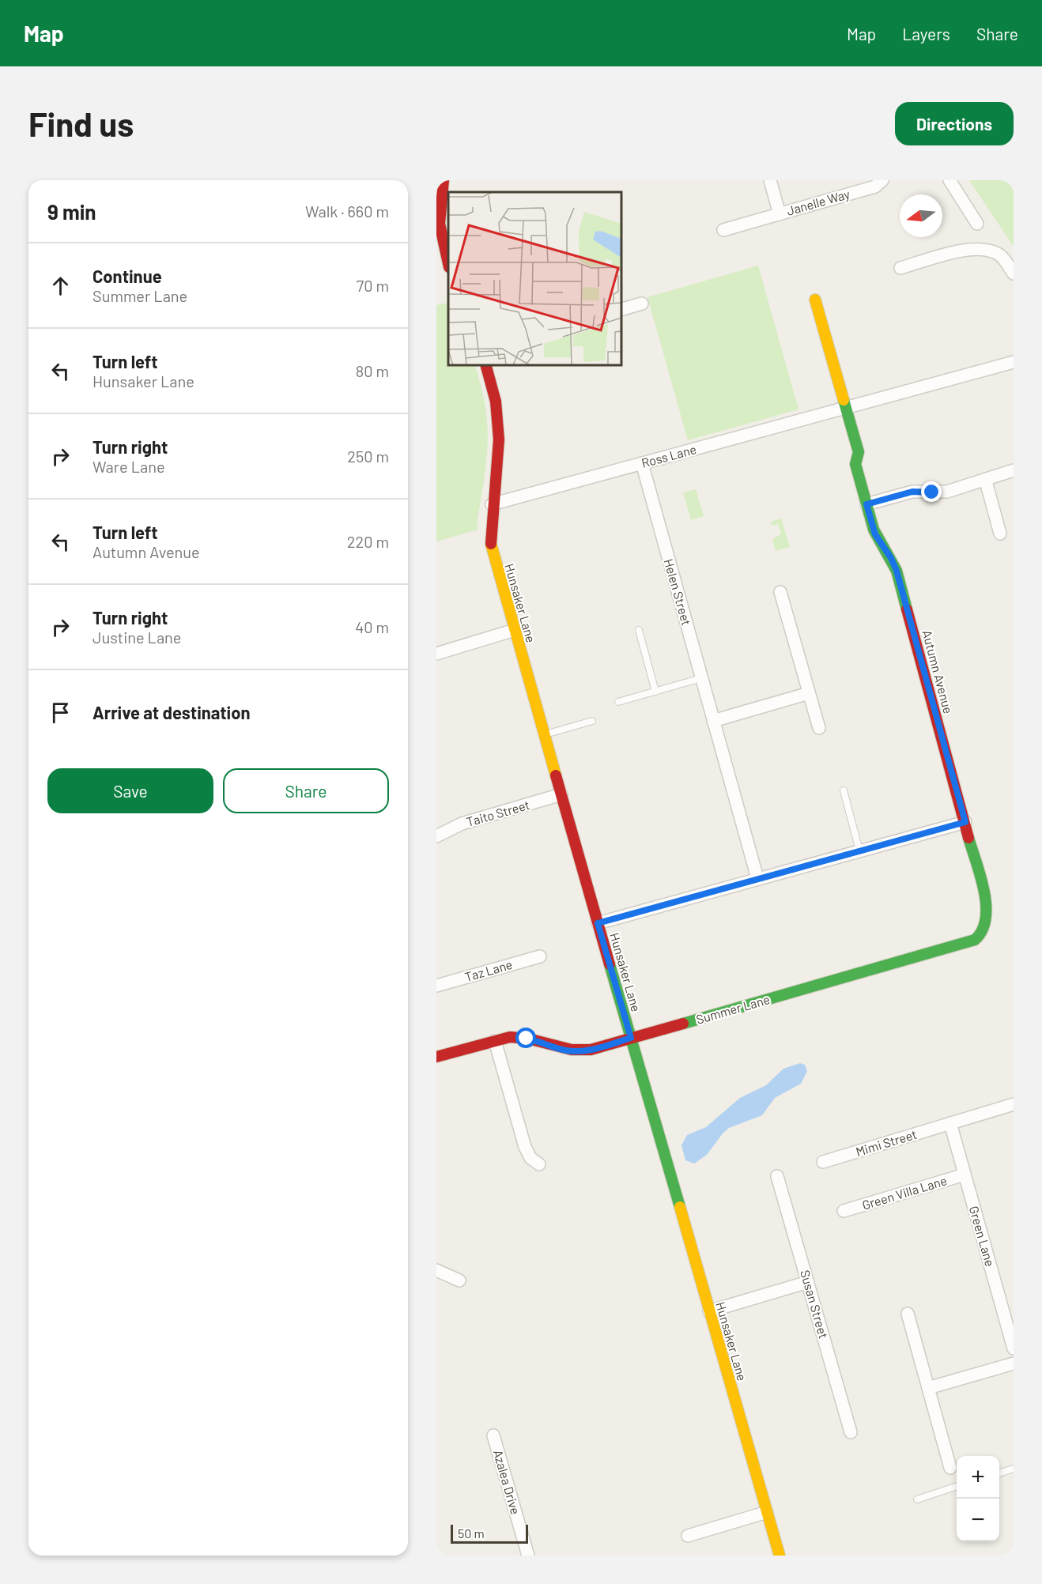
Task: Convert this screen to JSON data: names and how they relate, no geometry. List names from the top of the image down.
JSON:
{
  "streets": {
    "street": [
      "Janelle Way",
      "Ross Lane",
      "Helen Street",
      "Hunsaker Lane",
      "Autumn Avenue",
      "Taito Street",
      "Taz Lane",
      "Summer Lane",
      "Mimi Street",
      "Green Villa Lane",
      "Green Lane",
      "Susan Street",
      "Azalea Drive"
    ]
  },
  "crossings": [
    ["Ross Lane", "Helen Street"],
    ["Ross Lane", "Hunsaker Lane"],
    ["Ross Lane", "Autumn Avenue"],
    ["Hunsaker Lane", "Taito Street"],
    ["Hunsaker Lane", "Summer Lane"],
    ["Autumn Avenue", "Summer Lane"],
    ["Mimi Street", "Green Lane"],
    ["Green Villa Lane", "Green Lane"]
  ],
  "scale_bar": "50 m",
  "north": "left",
  "page": {
    "header": "Map",
    "nav": ["Map", "Layers", "Share"],
    "buttons": [
      "Directions",
      ["Save", "Share"]
    ],
    "title": "Find us",
    "heading": ["9 min", "Walk · 660 m"],
    "list": [
      ["Continue", "Summer Lane", "70 m"],
      ["Turn left", "Hunsaker Lane", "80 m"],
      ["Turn right", "Ware Lane", "250 m"],
      ["Turn left", "Autumn Avenue", "220 m"],
      ["Turn right", "Justine Lane", "40 m"],
      "Arrive at destination"
    ],
    "map_buttons": ["+", "−"],
    "scale": "50 m"
  }
}
